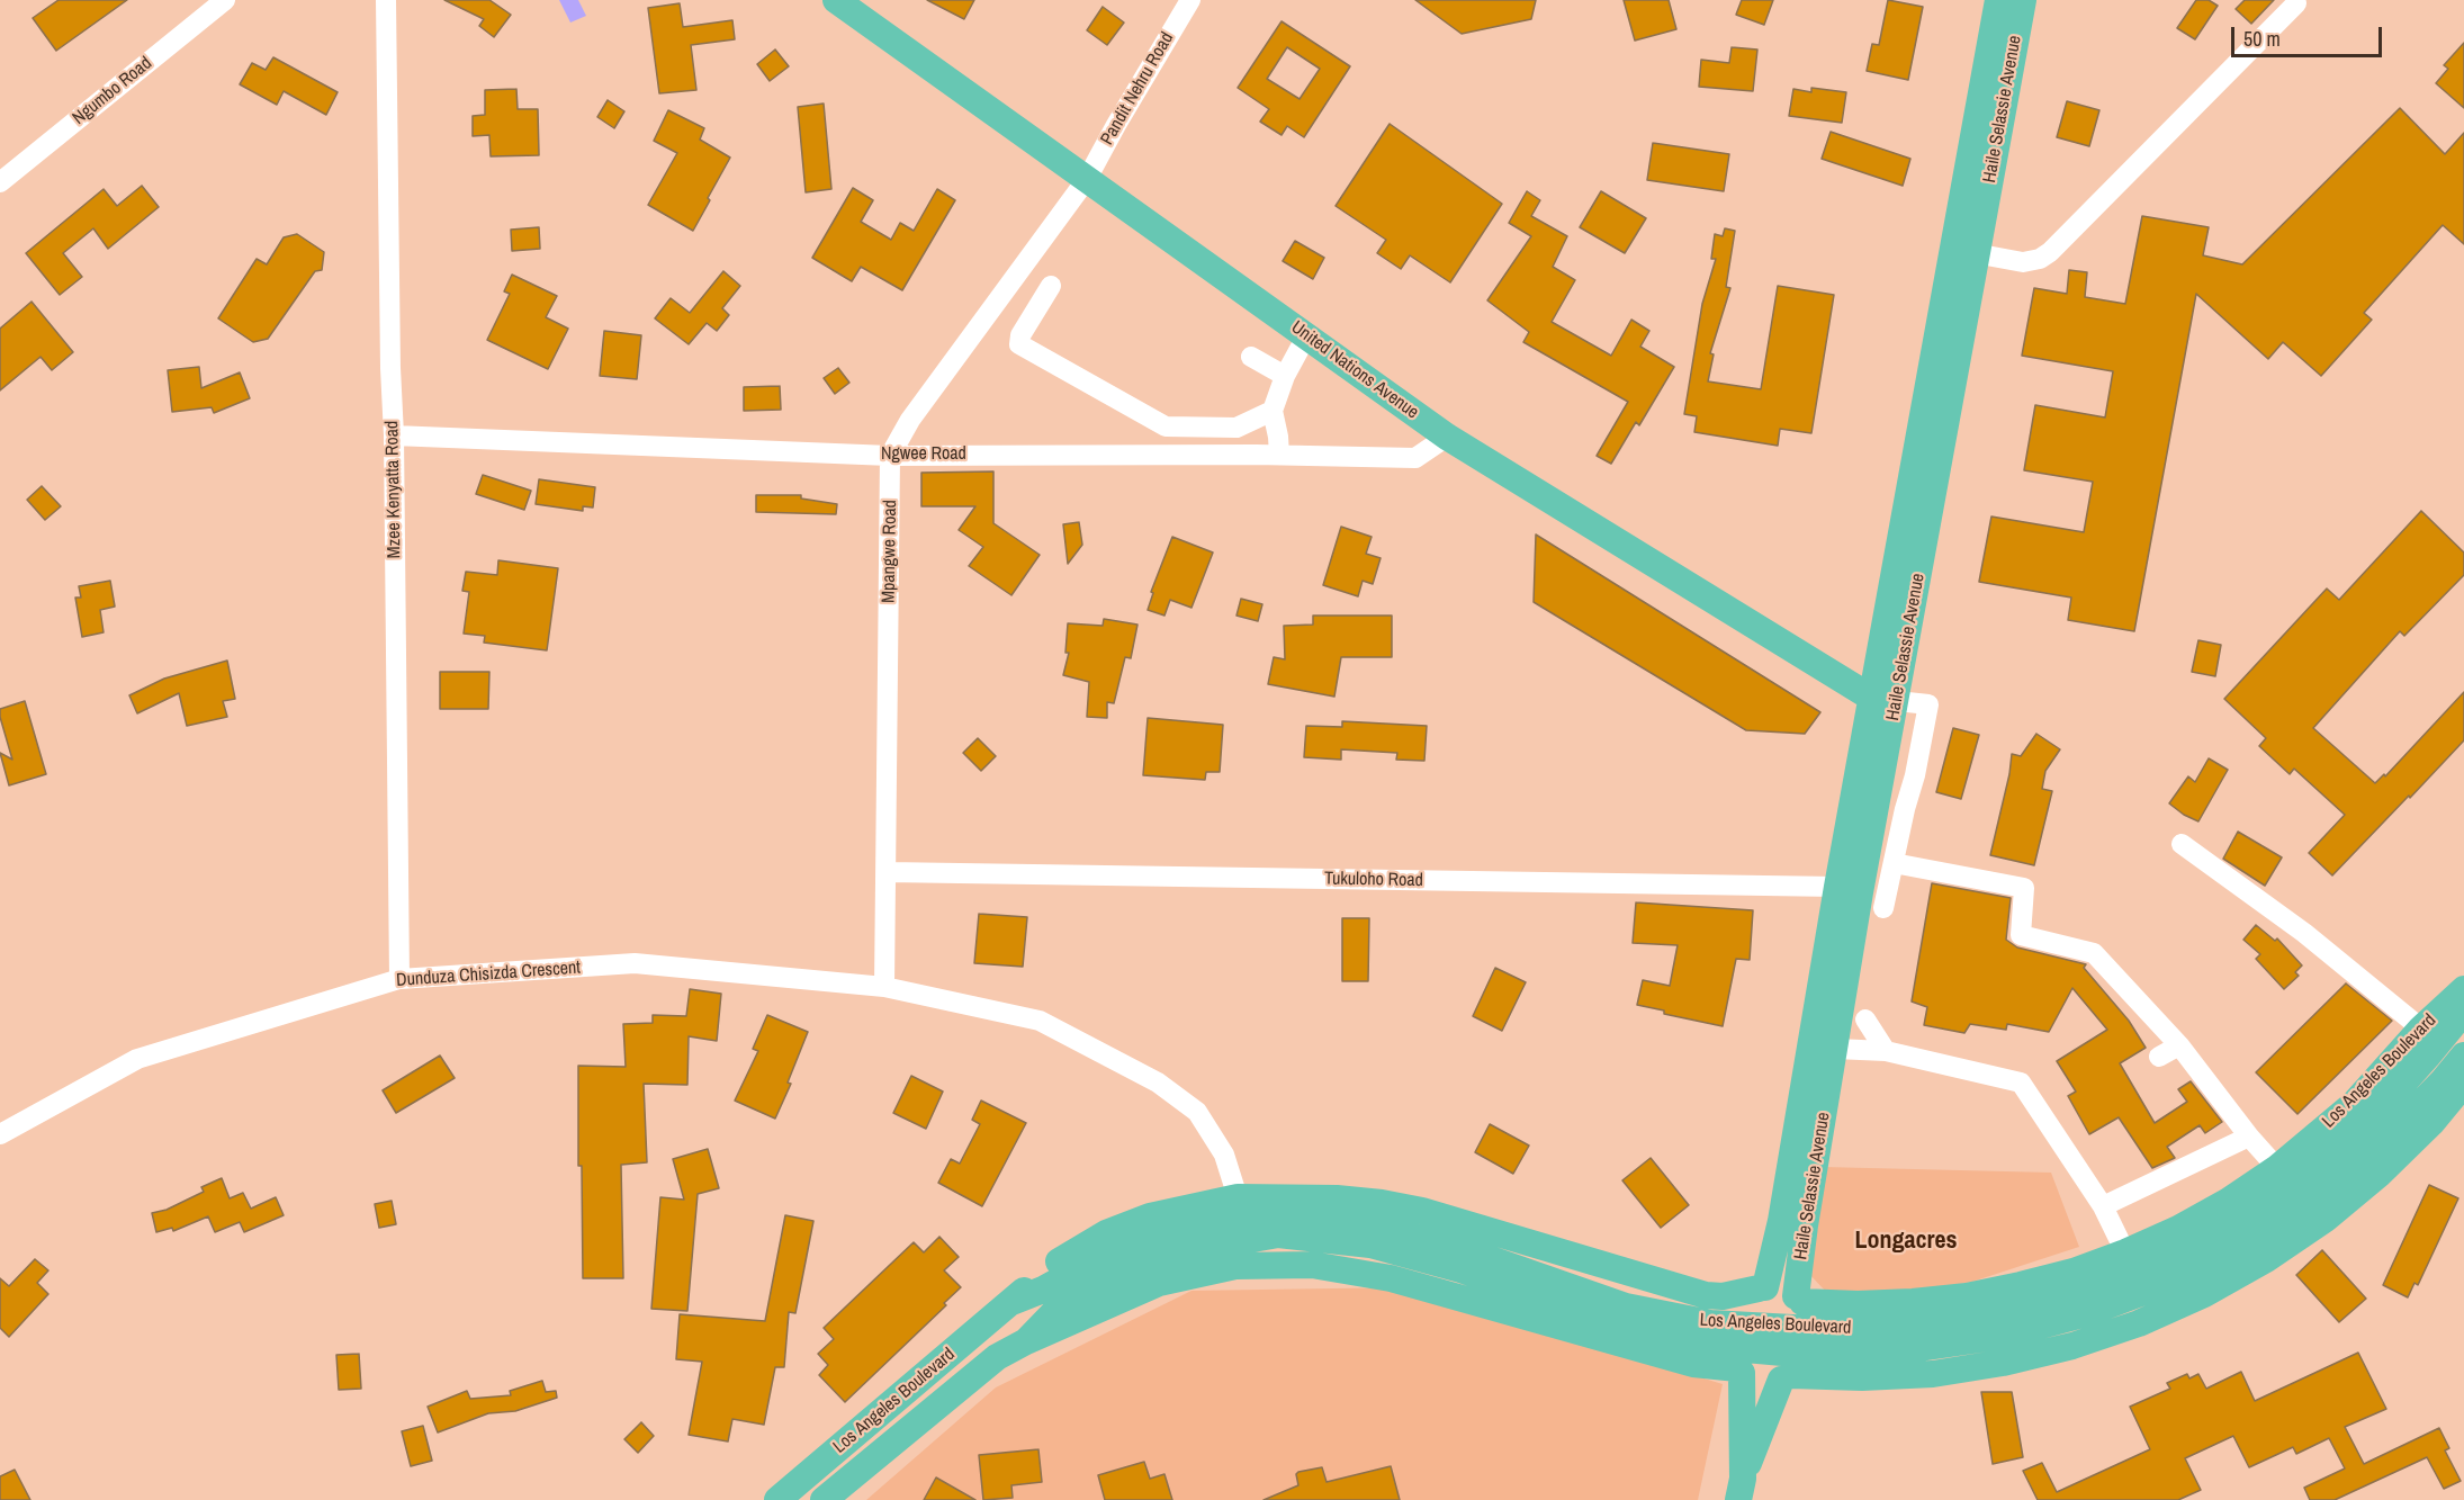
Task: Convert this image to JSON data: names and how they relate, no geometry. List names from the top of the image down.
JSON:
{
  "streets": {
    "main road": ["Haile Selassie Avenue", "United Nations Avenue", "Los Angeles Boulevard"],
    "street": [
      "Pandit Nehru Road",
      "Ngumbo Road",
      "Ngwee Road",
      "Mzee Kenyatta Road",
      "Mpangwe Road",
      "Tukuloho Road",
      "Dunduza Chisizda Crescent"
    ]
  },
  "crossings": [
    ["Pandit Nehru Road", "United Nations Avenue"],
    ["Pandit Nehru Road", "Mpangwe Road"],
    ["Haile Selassie Avenue", "United Nations Avenue"],
    ["Haile Selassie Avenue", "Tukuloho Road"],
    ["Haile Selassie Avenue", "Los Angeles Boulevard"],
    ["United Nations Avenue", "Ngwee Road"],
    ["United Nations Avenue", "Mpangwe Road"],
    ["Ngwee Road", "Mzee Kenyatta Road"],
    ["Ngwee Road", "Mpangwe Road"],
    ["Mzee Kenyatta Road", "Dunduza Chisizda Crescent"],
    ["Mpangwe Road", "Tukuloho Road"],
    ["Mpangwe Road", "Dunduza Chisizda Crescent"],
    ["Dunduza Chisizda Crescent", "Los Angeles Boulevard"]
  ],
  "districts": ["Longacres"],
  "scale_bar": "50 m"
}
